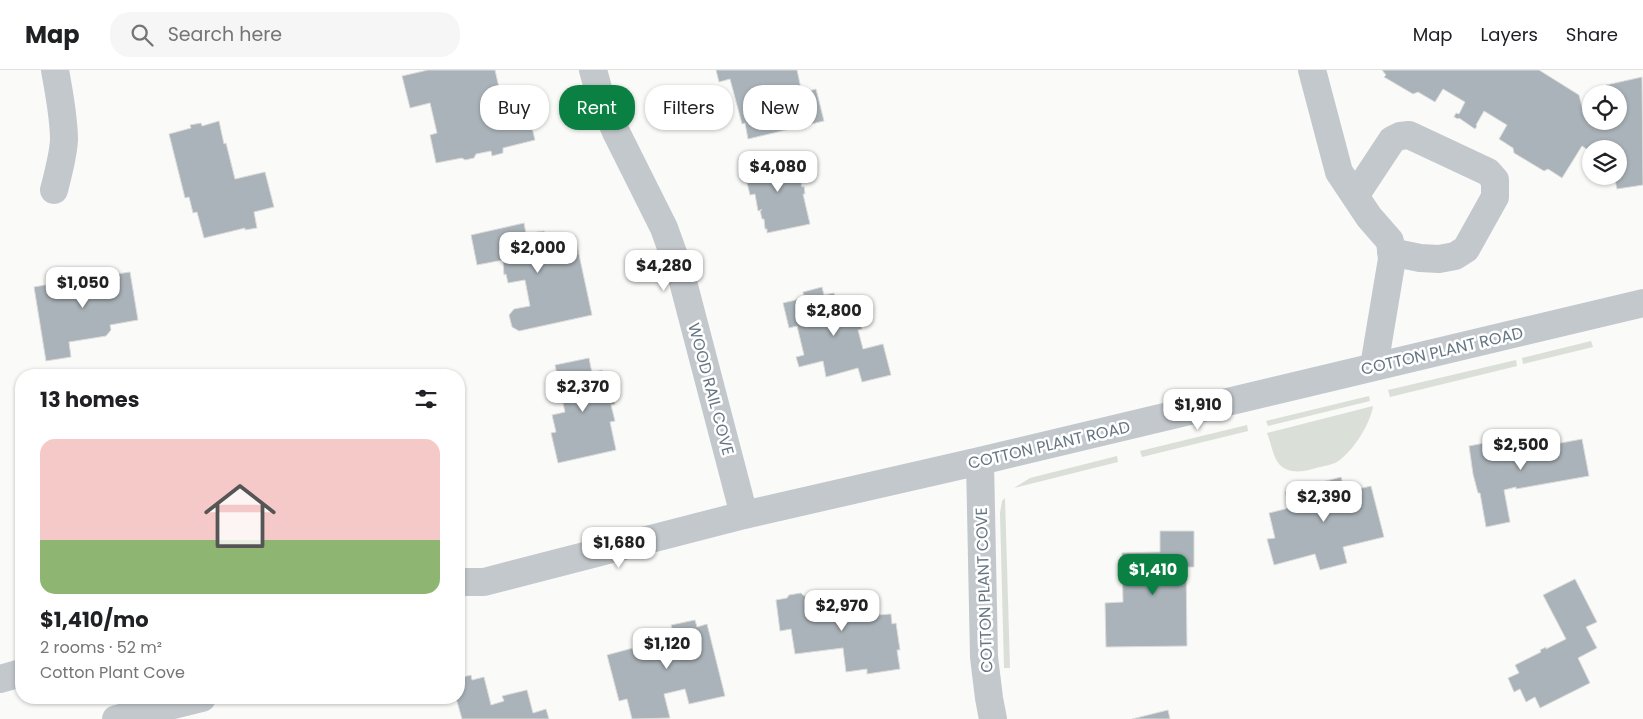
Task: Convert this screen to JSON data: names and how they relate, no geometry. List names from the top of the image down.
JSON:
{
  "streets": {
    "street": ["COTTON PLANT ROAD", "WOOD RAIL COVE", "COTTON PLANT COVE"]
  },
  "crossings": [
    ["COTTON PLANT ROAD", "WOOD RAIL COVE"],
    ["COTTON PLANT ROAD", "COTTON PLANT COVE"]
  ],
  "page": {
    "header": "Map",
    "search": "Search here",
    "nav": ["Map", "Layers", "Share"],
    "chip": [
      "Buy",
      "Rent",
      "Filters",
      "New"
    ],
    "price": [
      "$4,080",
      "$2,000",
      "$4,280",
      "$1,050",
      "$2,800",
      "$2,370",
      "$1,910",
      "$2,500",
      "$2,390",
      "$1,680",
      "$1,410",
      "$2,970",
      "$1,120"
    ],
    "heading": "13 homes",
    "list": [
      {
        "name": "$1,410/mo",
        "note": "2 rooms · 52 m² · Cotton Plant Cove"
      }
    ]
  }
}
